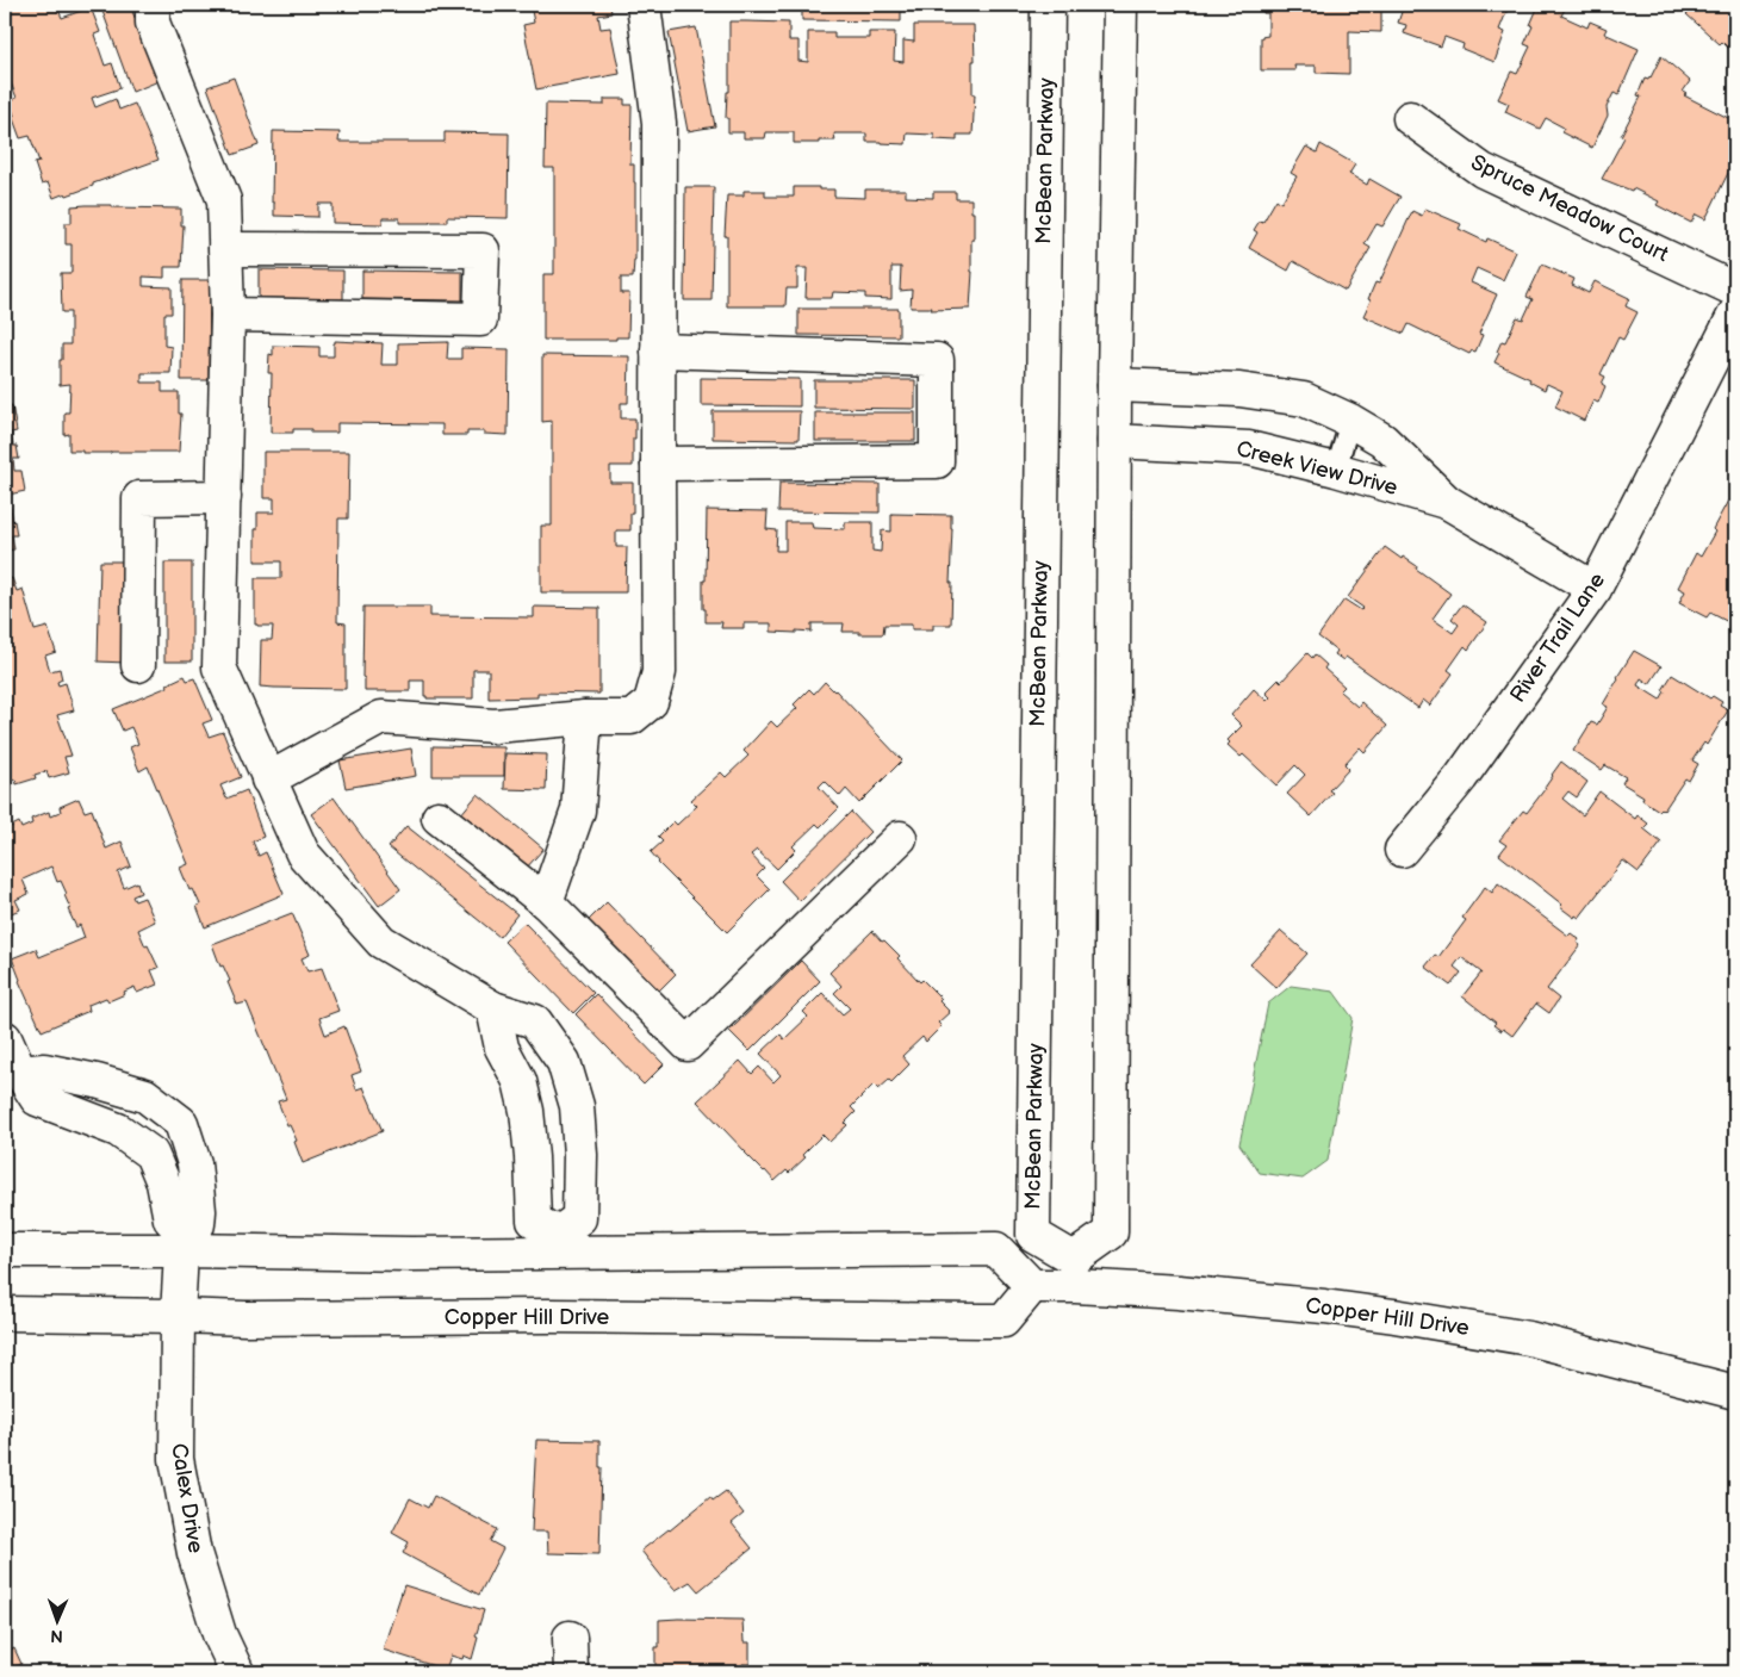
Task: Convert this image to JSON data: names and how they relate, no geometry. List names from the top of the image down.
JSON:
{
  "streets": {
    "street": [
      "McBean Parkway",
      "Spruce Meadow Court",
      "Creek View Drive",
      "River Trail Lane",
      "Copper Hill Drive",
      "Calex Drive"
    ]
  },
  "crossings": [
    ["McBean Parkway", "Copper Hill Drive"],
    ["Creek View Drive", "River Trail Lane"],
    ["Copper Hill Drive", "Calex Drive"]
  ],
  "north": "bottom"
}
